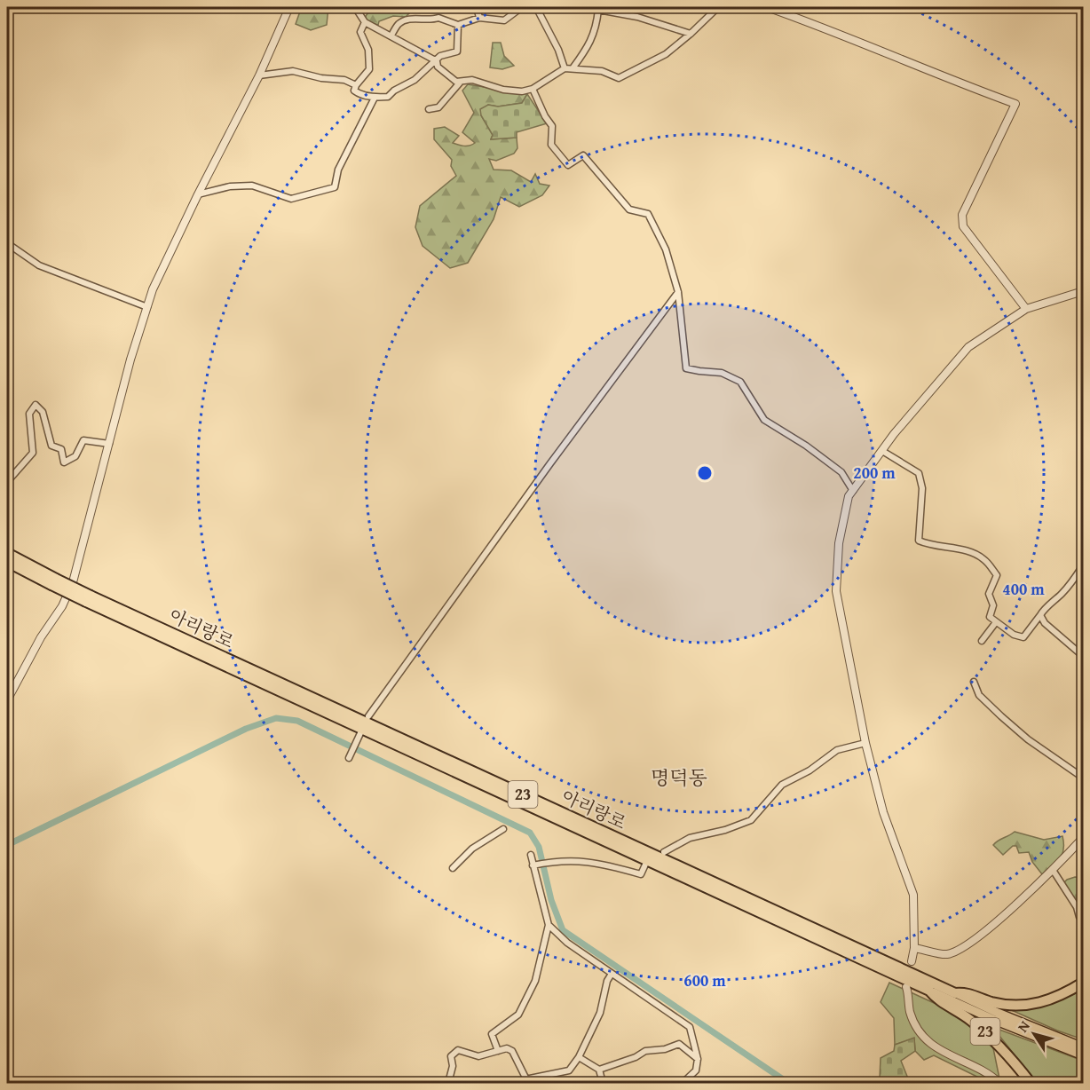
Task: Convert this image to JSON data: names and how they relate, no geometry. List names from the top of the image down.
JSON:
{
  "streets": {
    "highway": ["아리랑로", "23"]
  },
  "crossings": [
    ["아리랑로", "23"]
  ],
  "districts": ["명덕동"],
  "north": "top left",
  "rings": ["200 m", "400 m", "600 m"]
}
